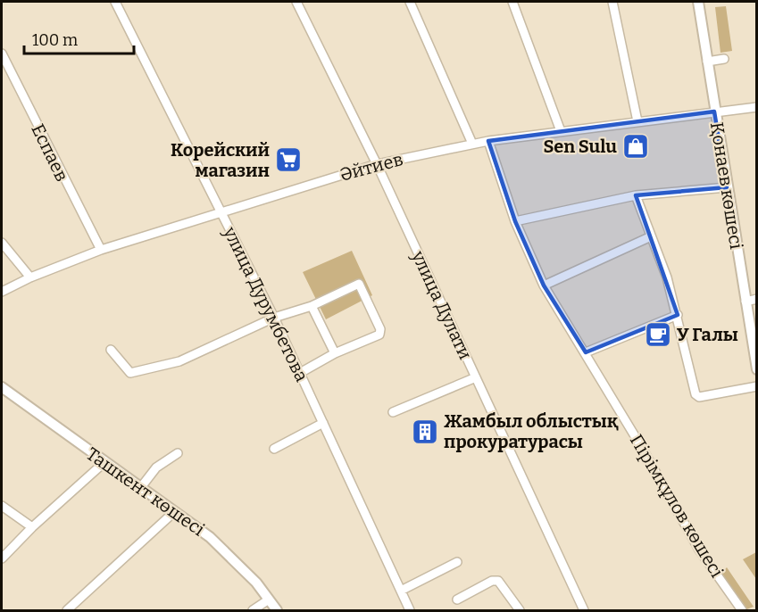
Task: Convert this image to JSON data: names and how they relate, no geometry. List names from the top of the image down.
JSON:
{
  "streets": {
    "main road": ["Қонаев көшесі", "Ташкент көшесі"],
    "street": [
      "Еспаев",
      "Әйтиев",
      "улица Дурумбетова",
      "улица Дулати",
      "Пірімқұлов көшесі"
    ]
  },
  "crossings": [
    ["Еспаев", "Әйтиев"],
    ["Әйтиев", "Қонаев көшесі"],
    ["Әйтиев", "улица Дурумбетова"],
    ["Әйтиев", "улица Дулати"],
    ["Әйтиев", "Пірімқұлов көшесі"]
  ],
  "places": {
    "shop": ["Sen Sulu"],
    "supermarket": ["Корейский магазин"],
    "cafe": ["У Галы"],
    "building": ["Жамбыл облыстық прокуратурасы"]
  },
  "scale_bar": "100 m"
}
